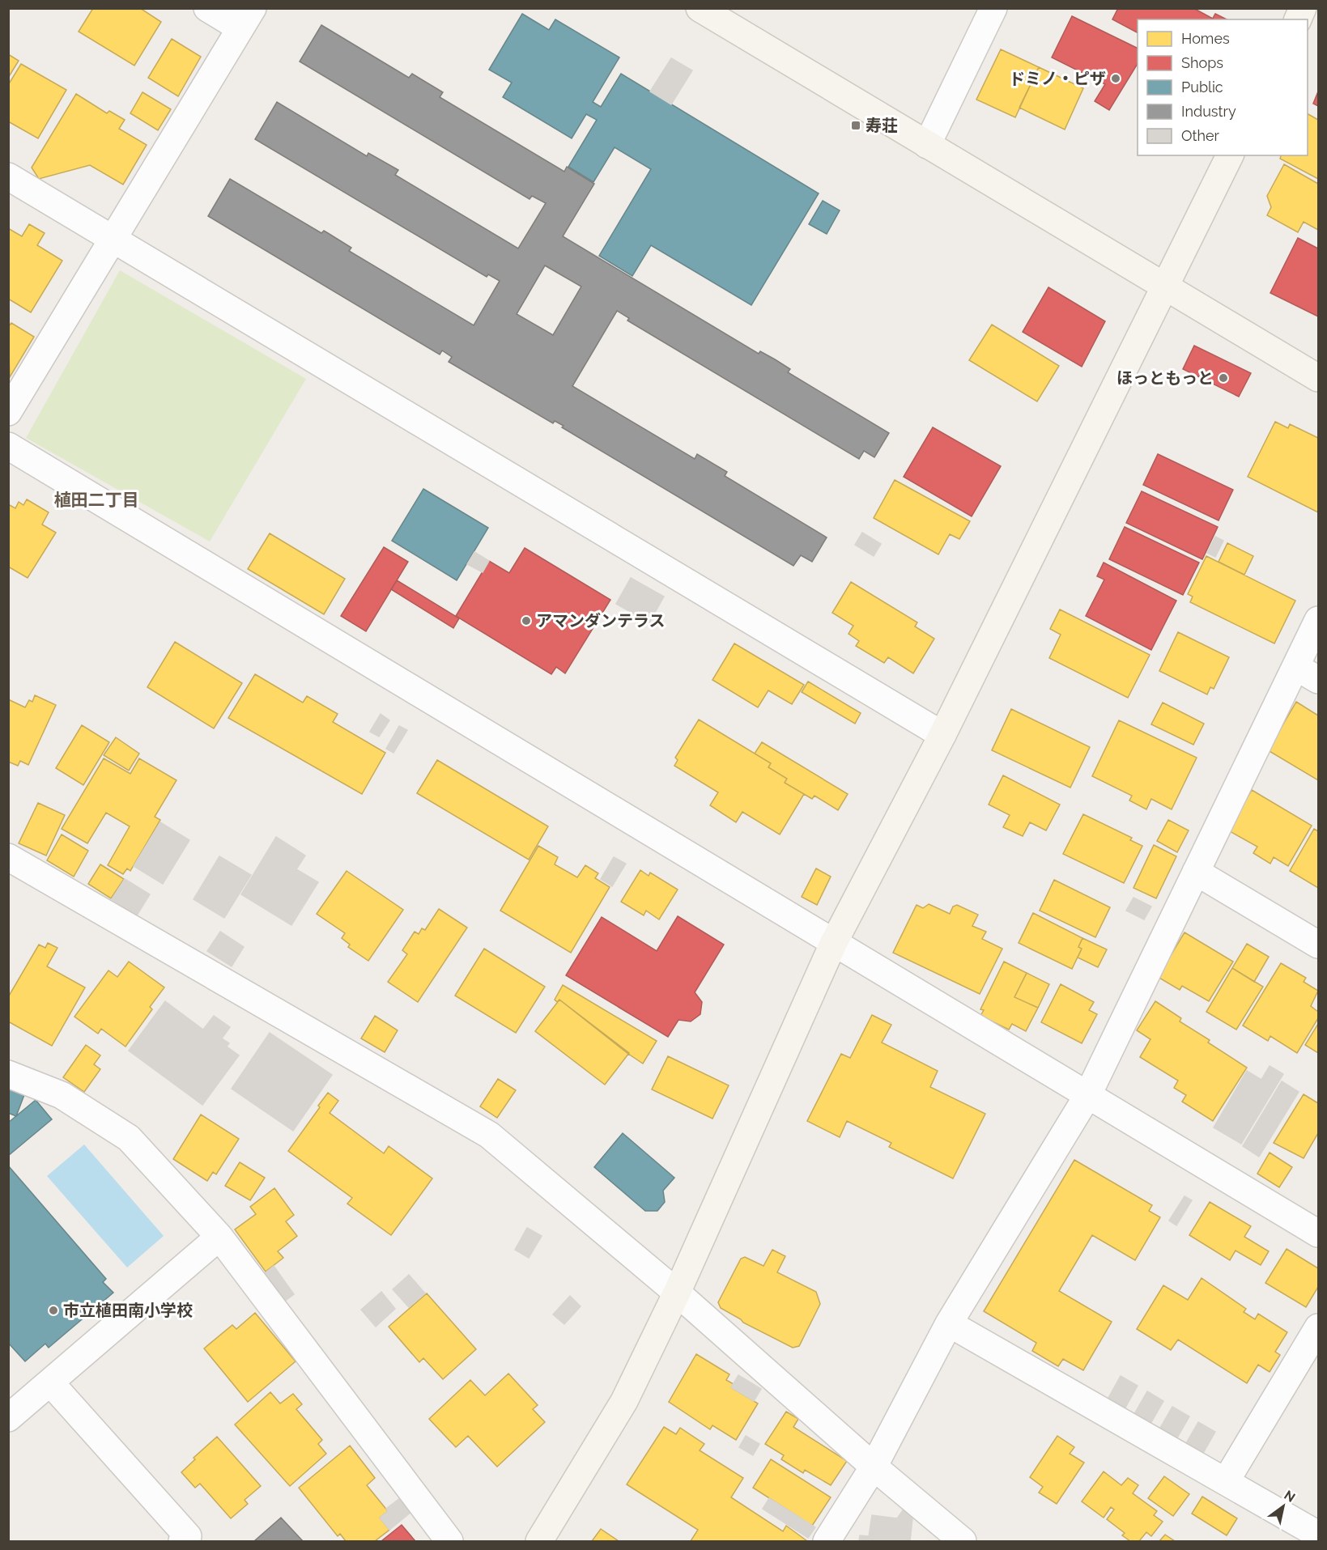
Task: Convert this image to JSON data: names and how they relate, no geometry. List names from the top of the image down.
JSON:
{
  "districts": ["植田二丁目"],
  "places": {
    "other": [
      "ドミノ・ピザ",
      "ほっともっと",
      "アマンダンテラス",
      "市立植田南小学校"
    ],
    "transit": ["寿荘"]
  },
  "legend": [
    "Homes",
    "Shops",
    "Public",
    "Industry",
    "Other"
  ],
  "north": "top right"
}
